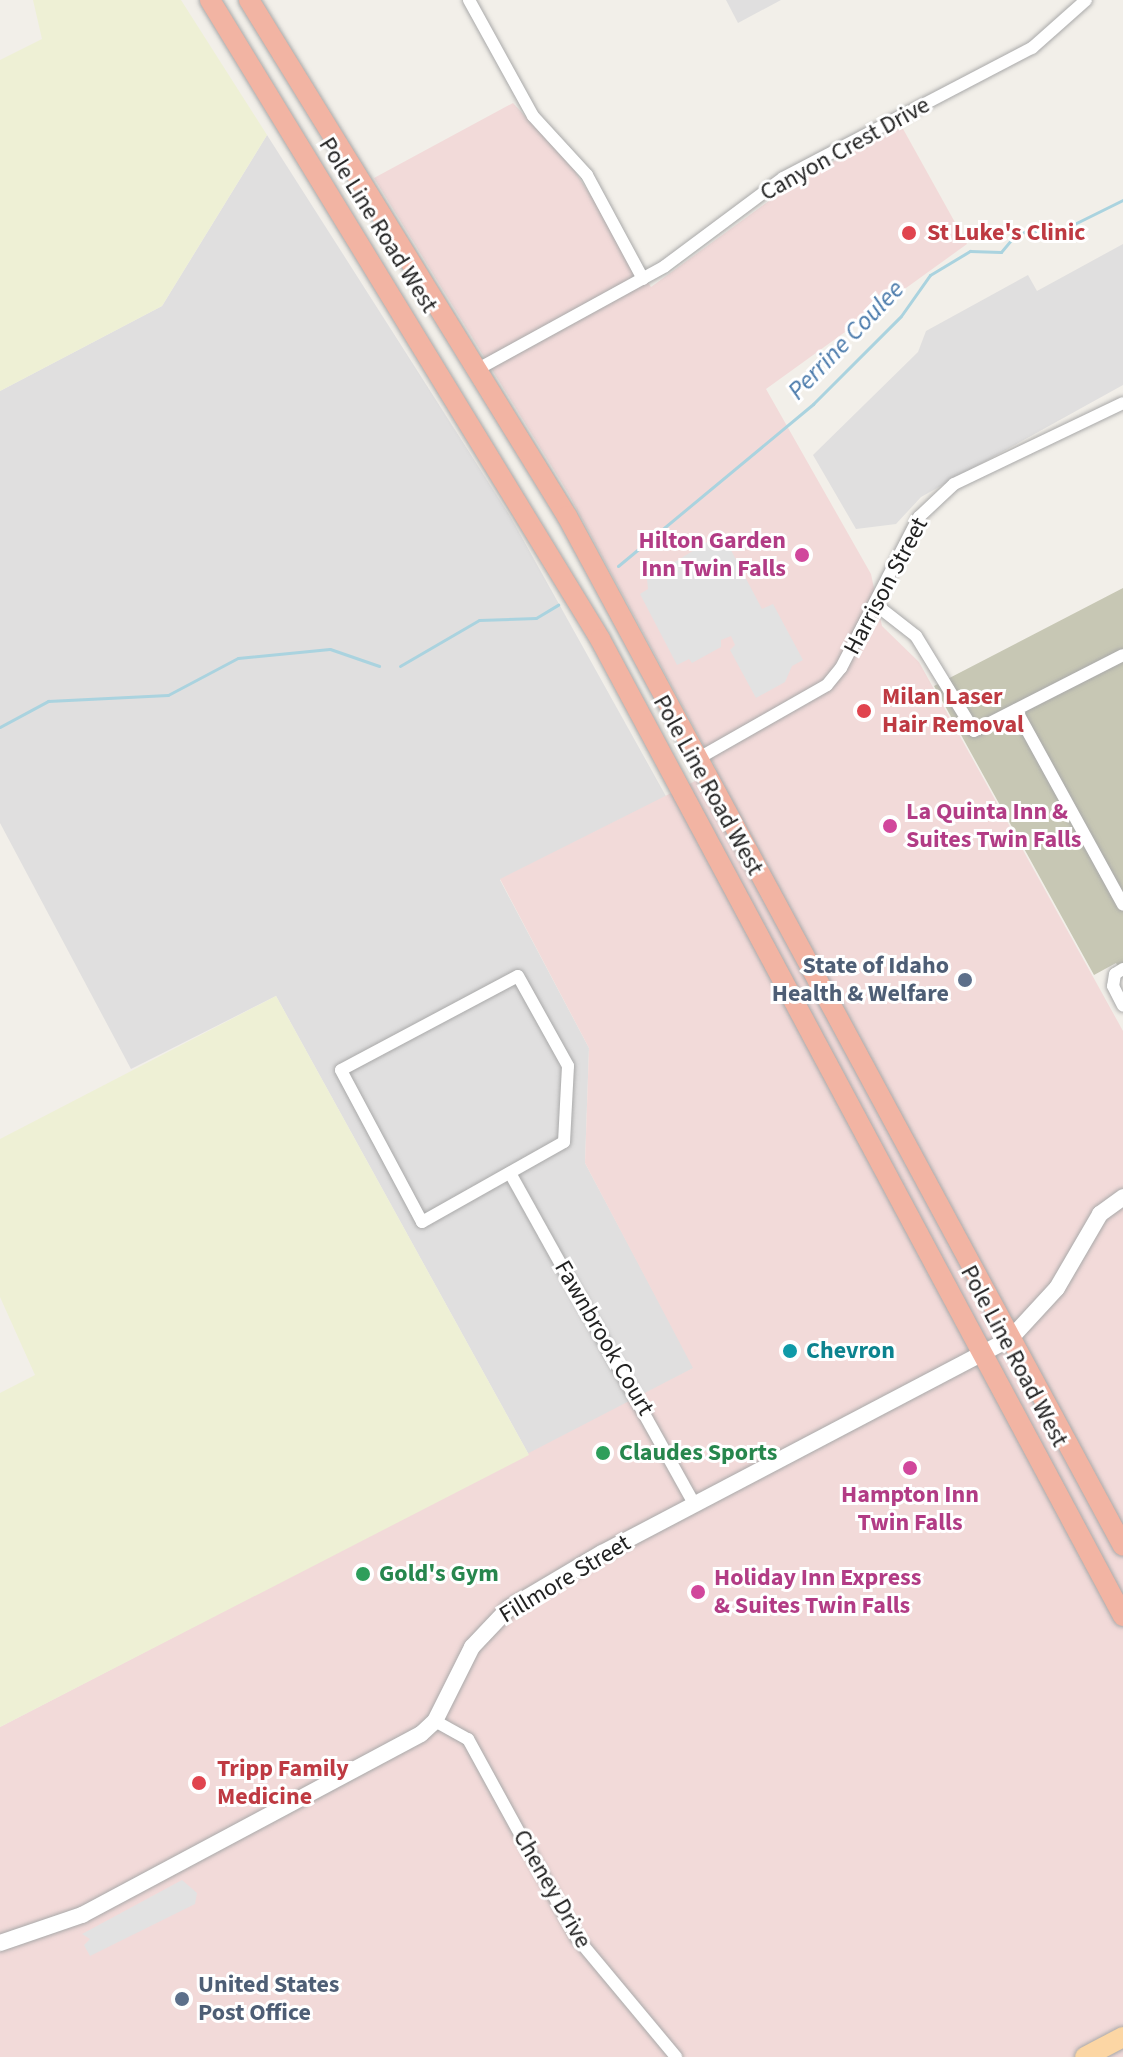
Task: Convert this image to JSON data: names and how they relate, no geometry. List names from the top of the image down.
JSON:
{
  "streets": {
    "highway": ["Pole Line Road West"],
    "street": [
      "Canyon Crest Drive",
      "Harrison Street",
      "Fawnbrook Court",
      "Fillmore Street",
      "Cheney Drive"
    ]
  },
  "crossings": [
    ["Canyon Crest Drive", "Pole Line Road West"],
    ["Pole Line Road West", "Harrison Street"],
    ["Pole Line Road West", "Fillmore Street"],
    ["Fawnbrook Court", "Fillmore Street"],
    ["Fillmore Street", "Cheney Drive"]
  ],
  "water": ["Perrine Coulee"],
  "places": [
    "St Luke's Clinic",
    "Hilton Garden Inn Twin Falls",
    "Milan Laser Hair Removal",
    "La Quinta Inn & Suites Twin Falls",
    "State of Idaho Health & Welfare",
    "Chevron",
    "Claudes Sports",
    "Hampton Inn Twin Falls",
    "Gold's Gym",
    "Holiday Inn Express & Suites Twin Falls",
    "Tripp Family Medicine",
    "United States Post Office"
  ]
}
